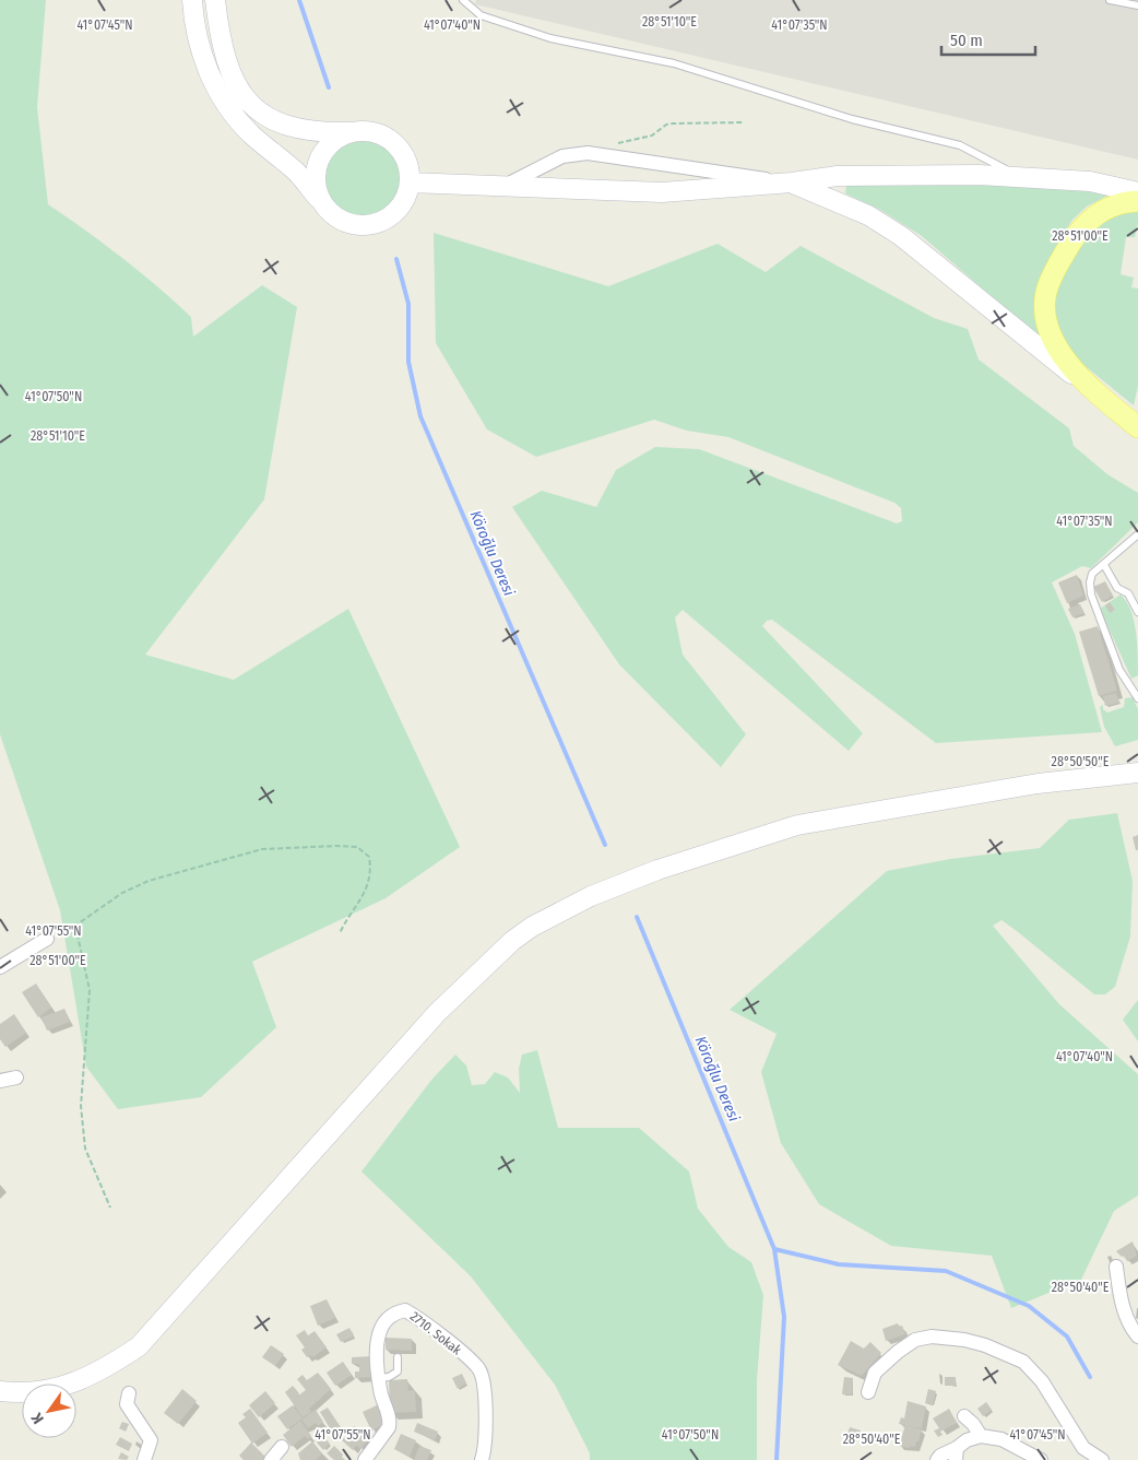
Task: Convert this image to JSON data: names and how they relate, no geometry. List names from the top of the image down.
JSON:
{
  "streets": {
    "street": ["2710. Sokak"]
  },
  "water": ["Köroğlu Deresi"],
  "scale_bar": "50 m",
  "north": "bottom left",
  "coordinates": [
    "28°51'10\"E",
    "41°07'45\"N",
    "41°07'40\"N",
    "41°07'35\"N",
    "28°51'00\"E",
    "41°07'50\"N",
    "28°50'50\"E",
    "41°07'55\"N",
    "28°50'40\"E"
  ]
}
